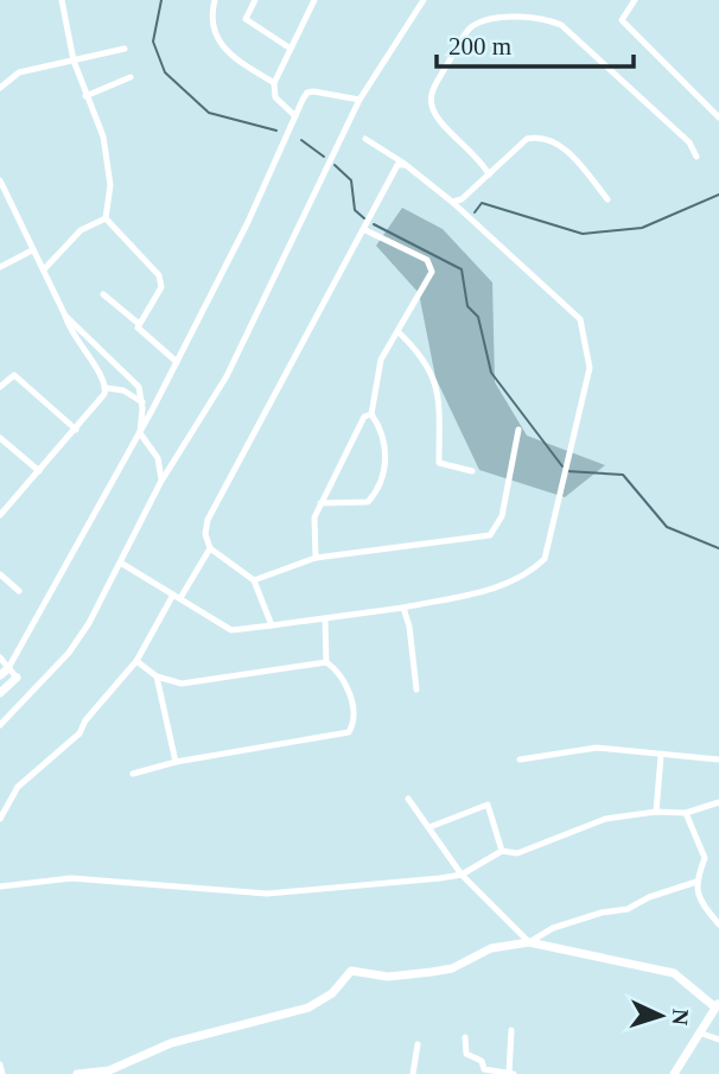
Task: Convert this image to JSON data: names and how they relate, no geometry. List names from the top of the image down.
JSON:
{
  "scale_bar": "200 m",
  "north": "right"
}
